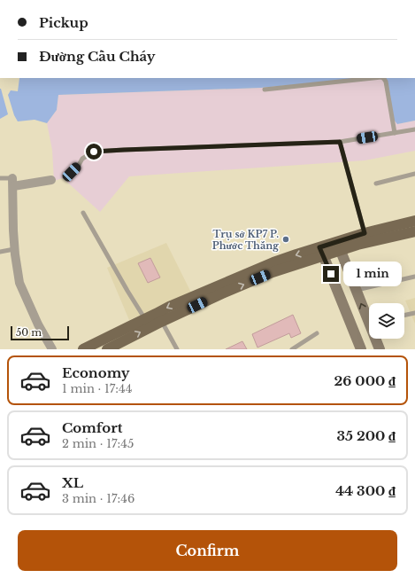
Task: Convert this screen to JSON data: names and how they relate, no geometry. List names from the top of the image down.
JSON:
{
  "places": ["Trụ sở KP7 P. Phước Thắng"],
  "scale_bar": "50 m",
  "page": {
    "banner": ["Pickup", "Đường Cầu Cháy"],
    "bubble": "1 min",
    "scale": "50 m",
    "list": [
      {
        "name": "Economy",
        "note": "1 min · 17:44",
        "value": "26 000 ₫"
      },
      {
        "name": "Comfort",
        "note": "2 min · 17:45",
        "value": "35 200 ₫"
      },
      {
        "name": "XL",
        "note": "3 min · 17:46",
        "value": "44 300 ₫"
      }
    ],
    "buttons": "Confirm"
  }
}
